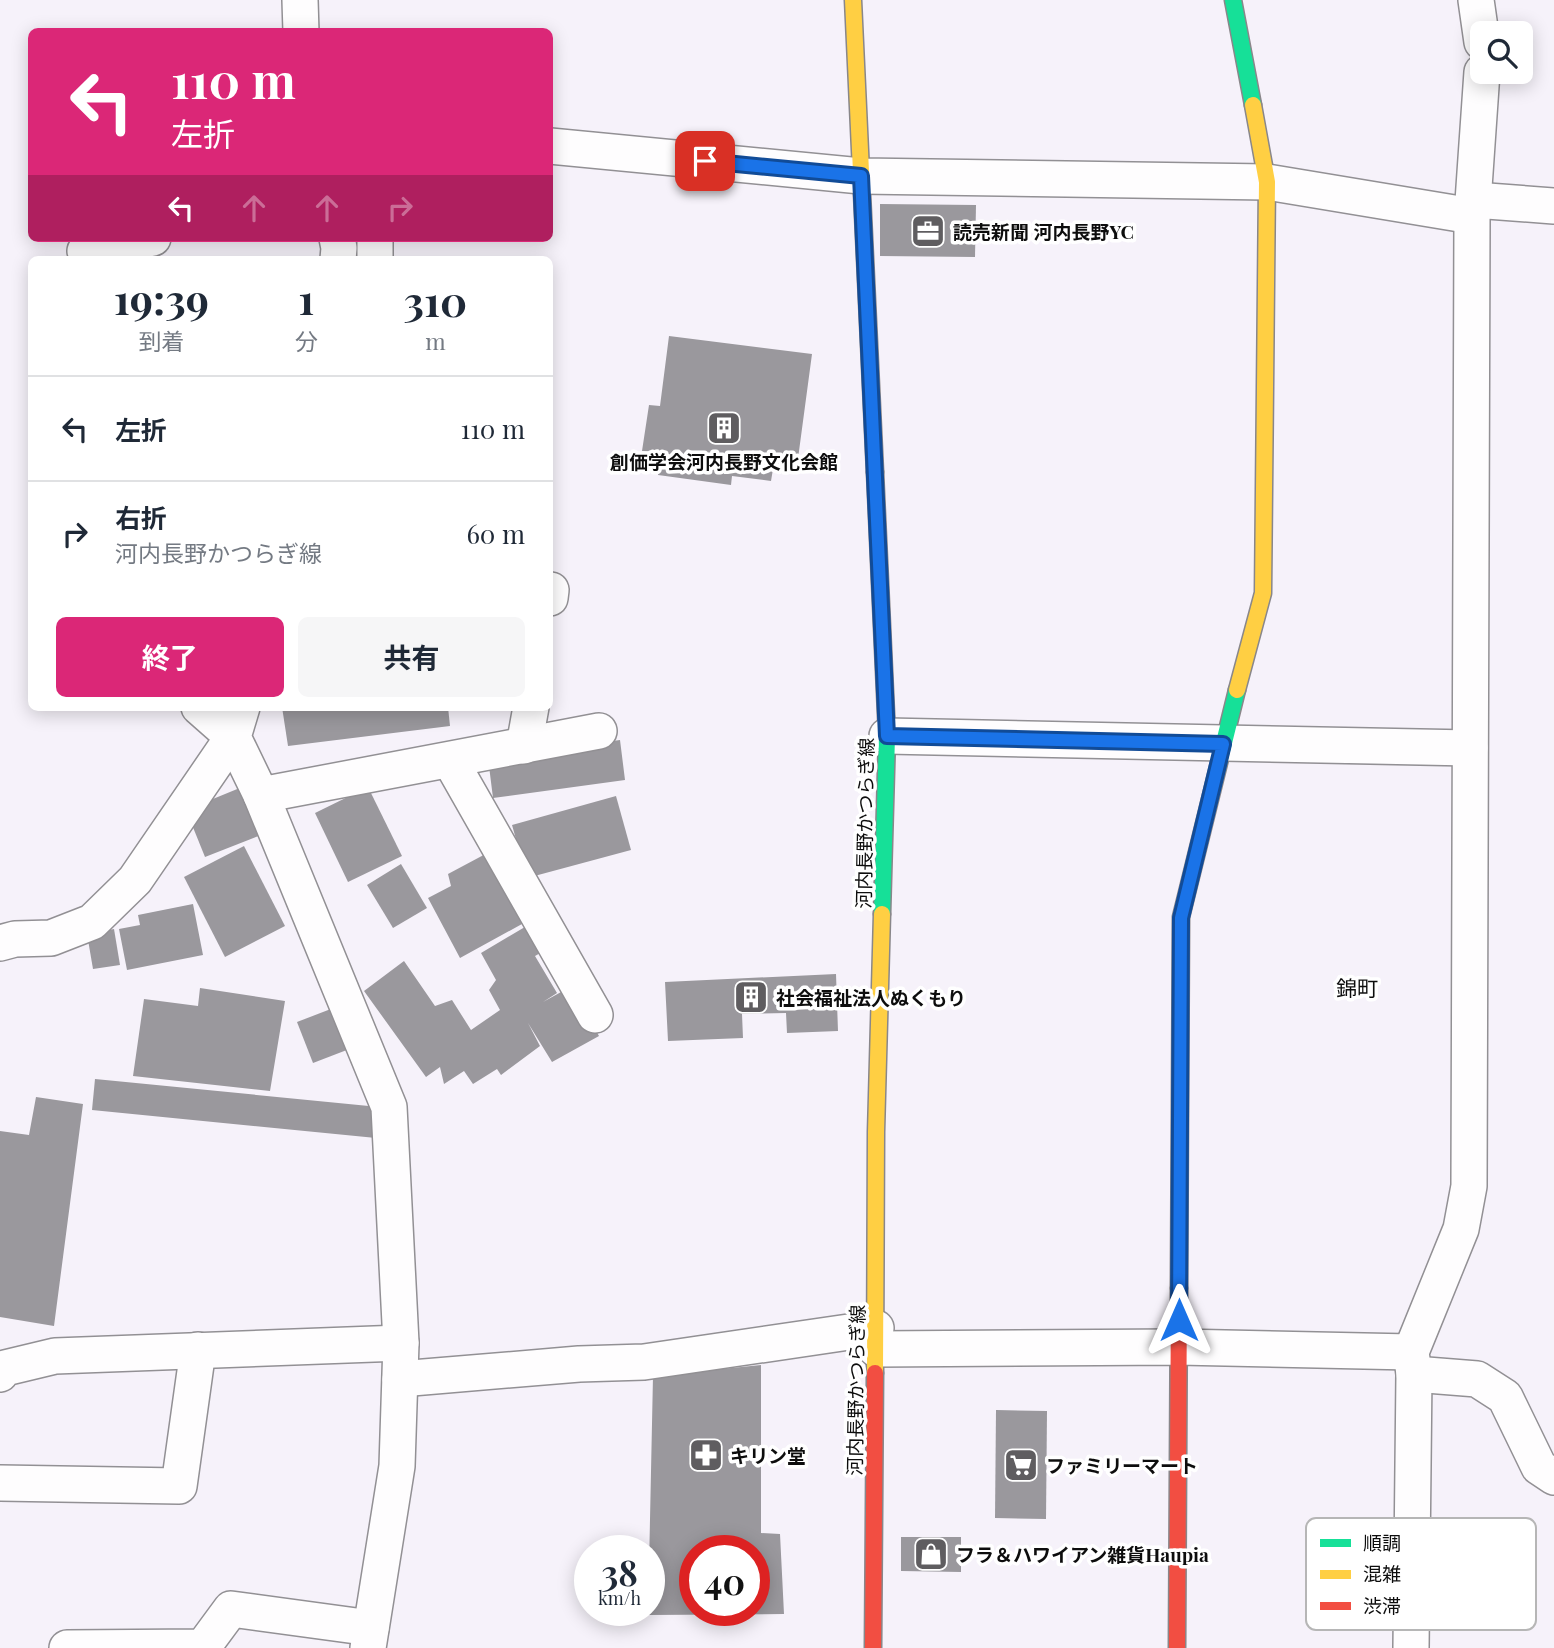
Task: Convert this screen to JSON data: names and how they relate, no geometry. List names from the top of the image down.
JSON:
{
  "streets": {
    "street": ["河内長野かつらぎ線"]
  },
  "districts": ["錦町"],
  "places": {
    "office": ["読売新聞 河内長野YC"],
    "building": ["創価学会河内長野文化会館", "社会福祉法人ぬくもり"],
    "pharmacy": ["キリン堂"],
    "supermarket": ["ファミリーマート"],
    "shop": ["フラ＆ハワイアン雑貨Haupia"]
  },
  "legend": ["順調", "混雑", "渋滞"],
  "page": {
    "turn": ["110 m", "左折"],
    "eta": [
      "19:39",
      "到着",
      "1",
      "分",
      "310",
      "m"
    ],
    "list": [
      {
        "name": "左折",
        "value": "110 m"
      },
      {
        "name": "右折",
        "note": "河内長野かつらぎ線",
        "value": "60 m"
      }
    ],
    "buttons": ["終了", "共有"],
    "speed": "38 km/h",
    "limit": "40"
  }
}
